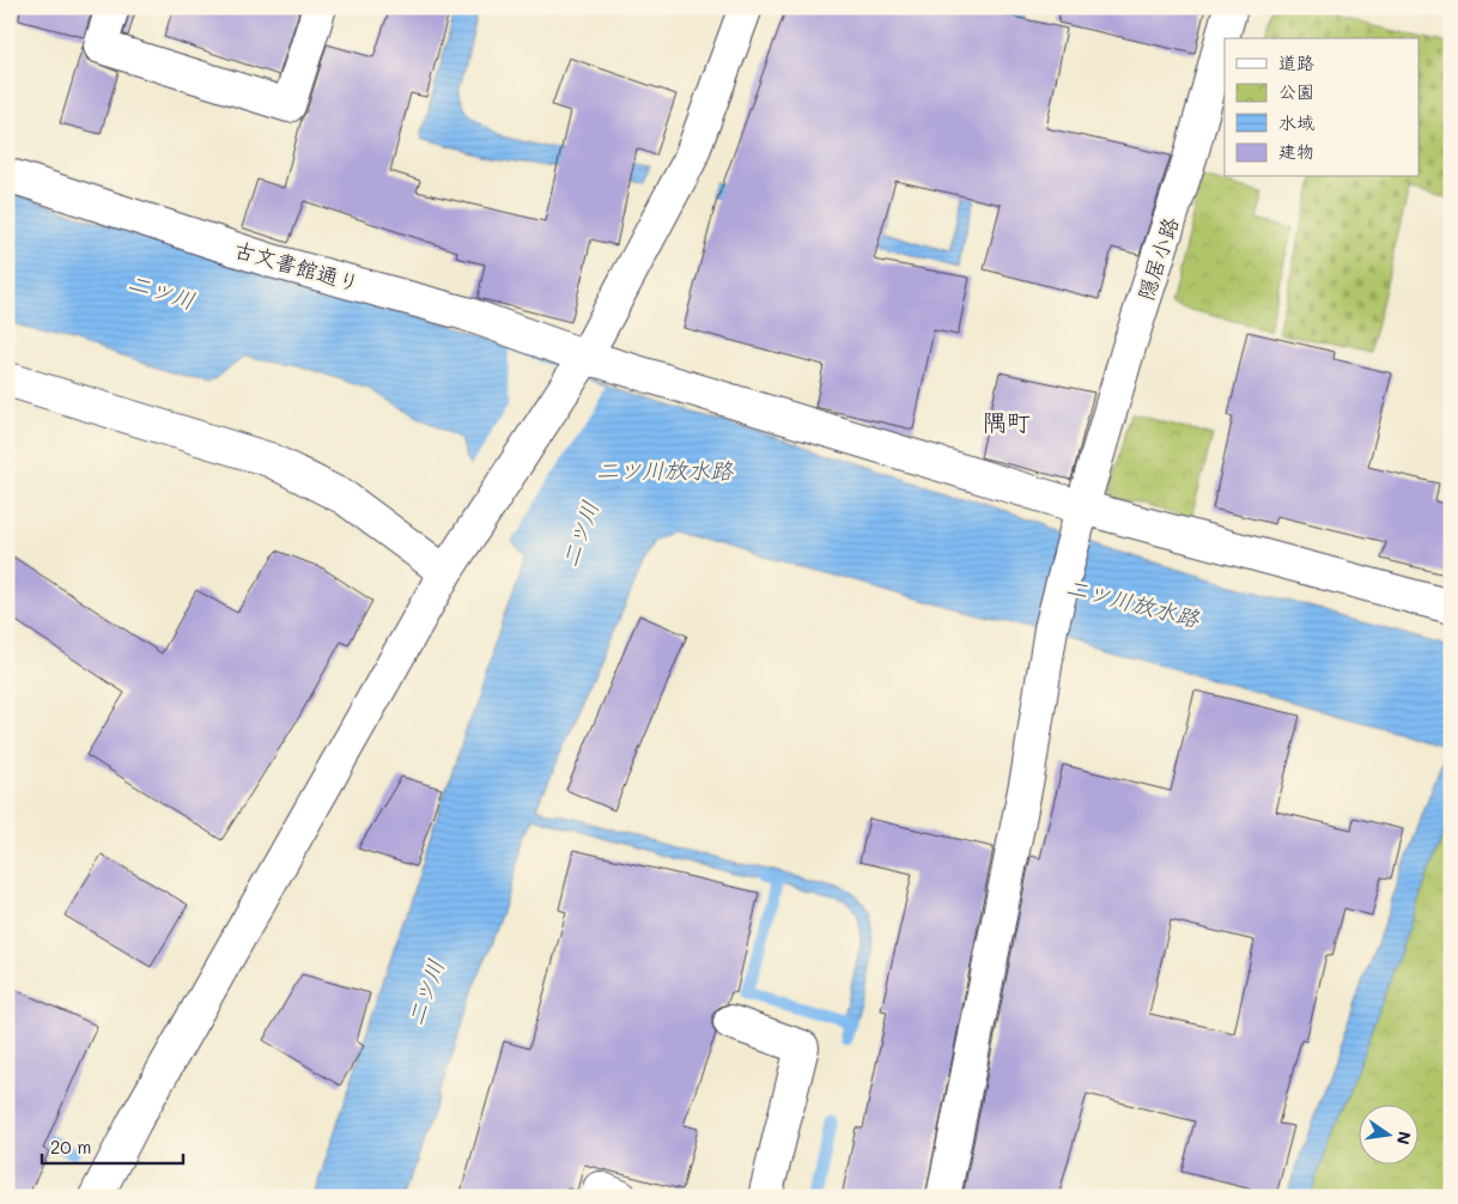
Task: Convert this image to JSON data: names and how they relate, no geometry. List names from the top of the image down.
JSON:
{
  "streets": {
    "street": ["隠居小路", "古文書館通り"]
  },
  "crossings": [
    ["隠居小路", "古文書館通り"]
  ],
  "districts": ["隅町"],
  "water": ["二ツ川", "二ツ川放水路"],
  "legend": [
    "道路",
    "公園",
    "水域",
    "建物"
  ],
  "scale_bar": "20 m",
  "north": "right"
}
